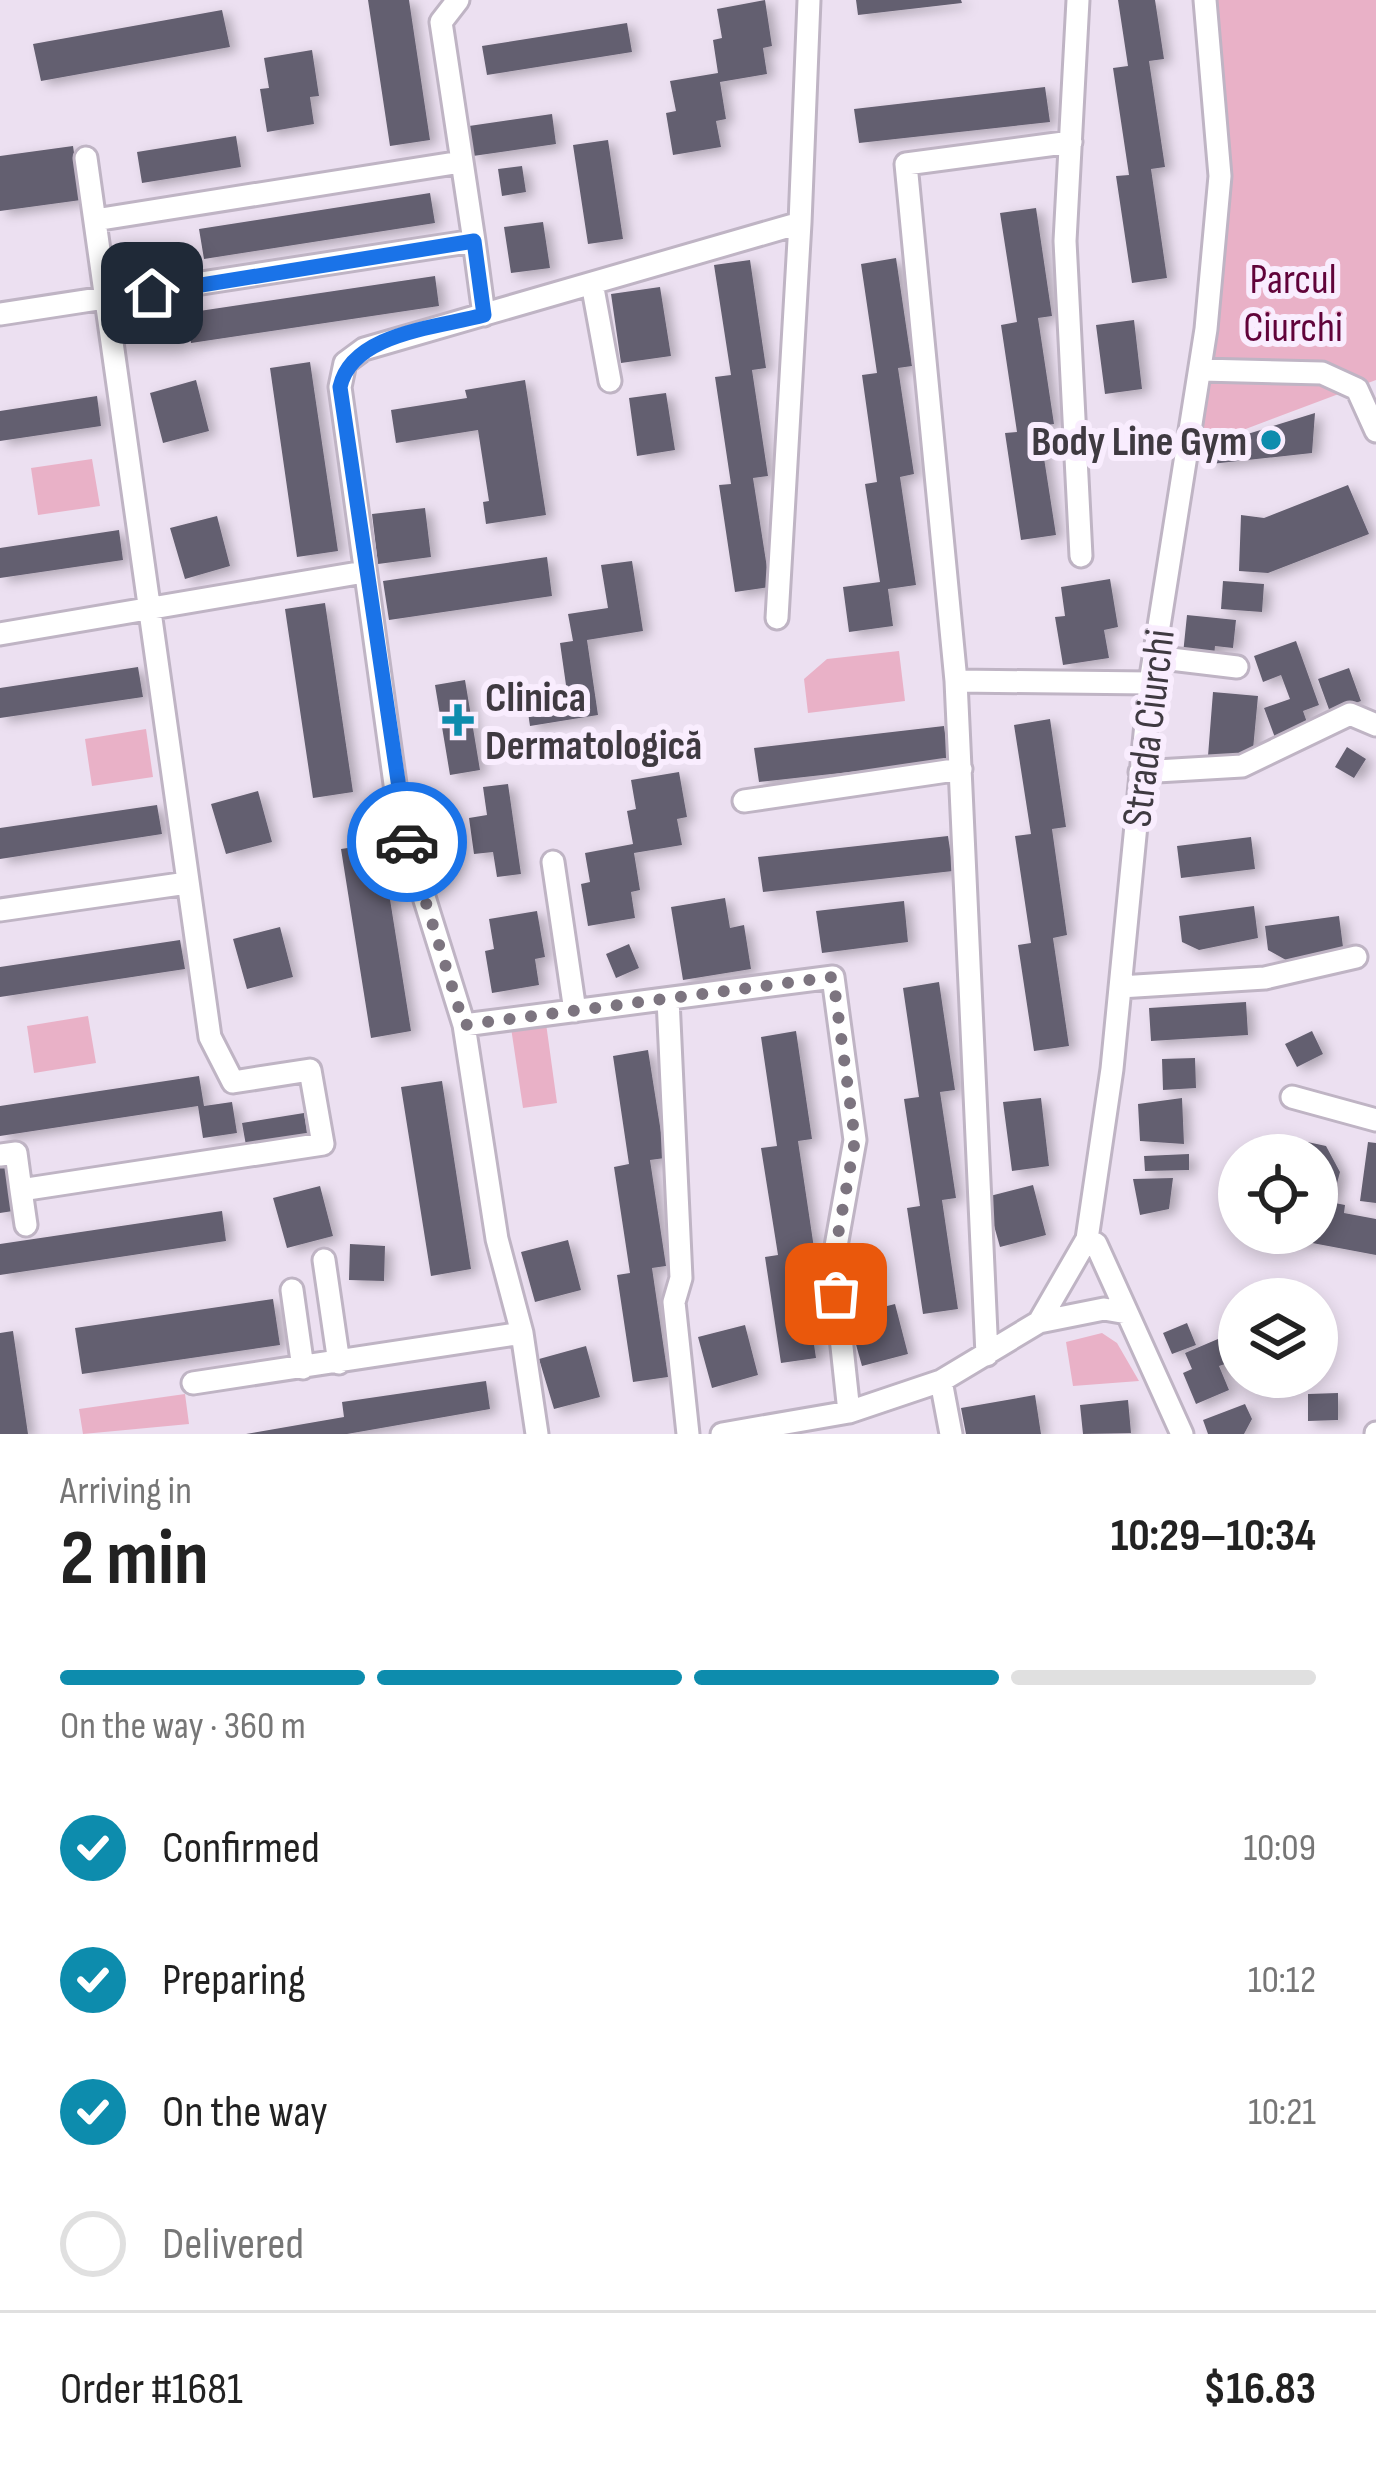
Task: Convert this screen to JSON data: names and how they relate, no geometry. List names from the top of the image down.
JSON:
{
  "streets": {
    "street": ["Strada Ciurchi"]
  },
  "parks": ["Parcul Ciurchi"],
  "places": {
    "other": ["Body Line Gym"],
    "health": ["Clinica Dermatologică"]
  },
  "page": {
    "heading": ["2 min", "Arriving in", "10:29–10:34"],
    "panel": ["Order #1681", "$16.83"],
    "bar": "On the way · 360 m",
    "list": [
      ["Confirmed", "10:09"],
      ["Preparing", "10:12"],
      ["On the way", "10:21"],
      "Delivered"
    ]
  }
}
